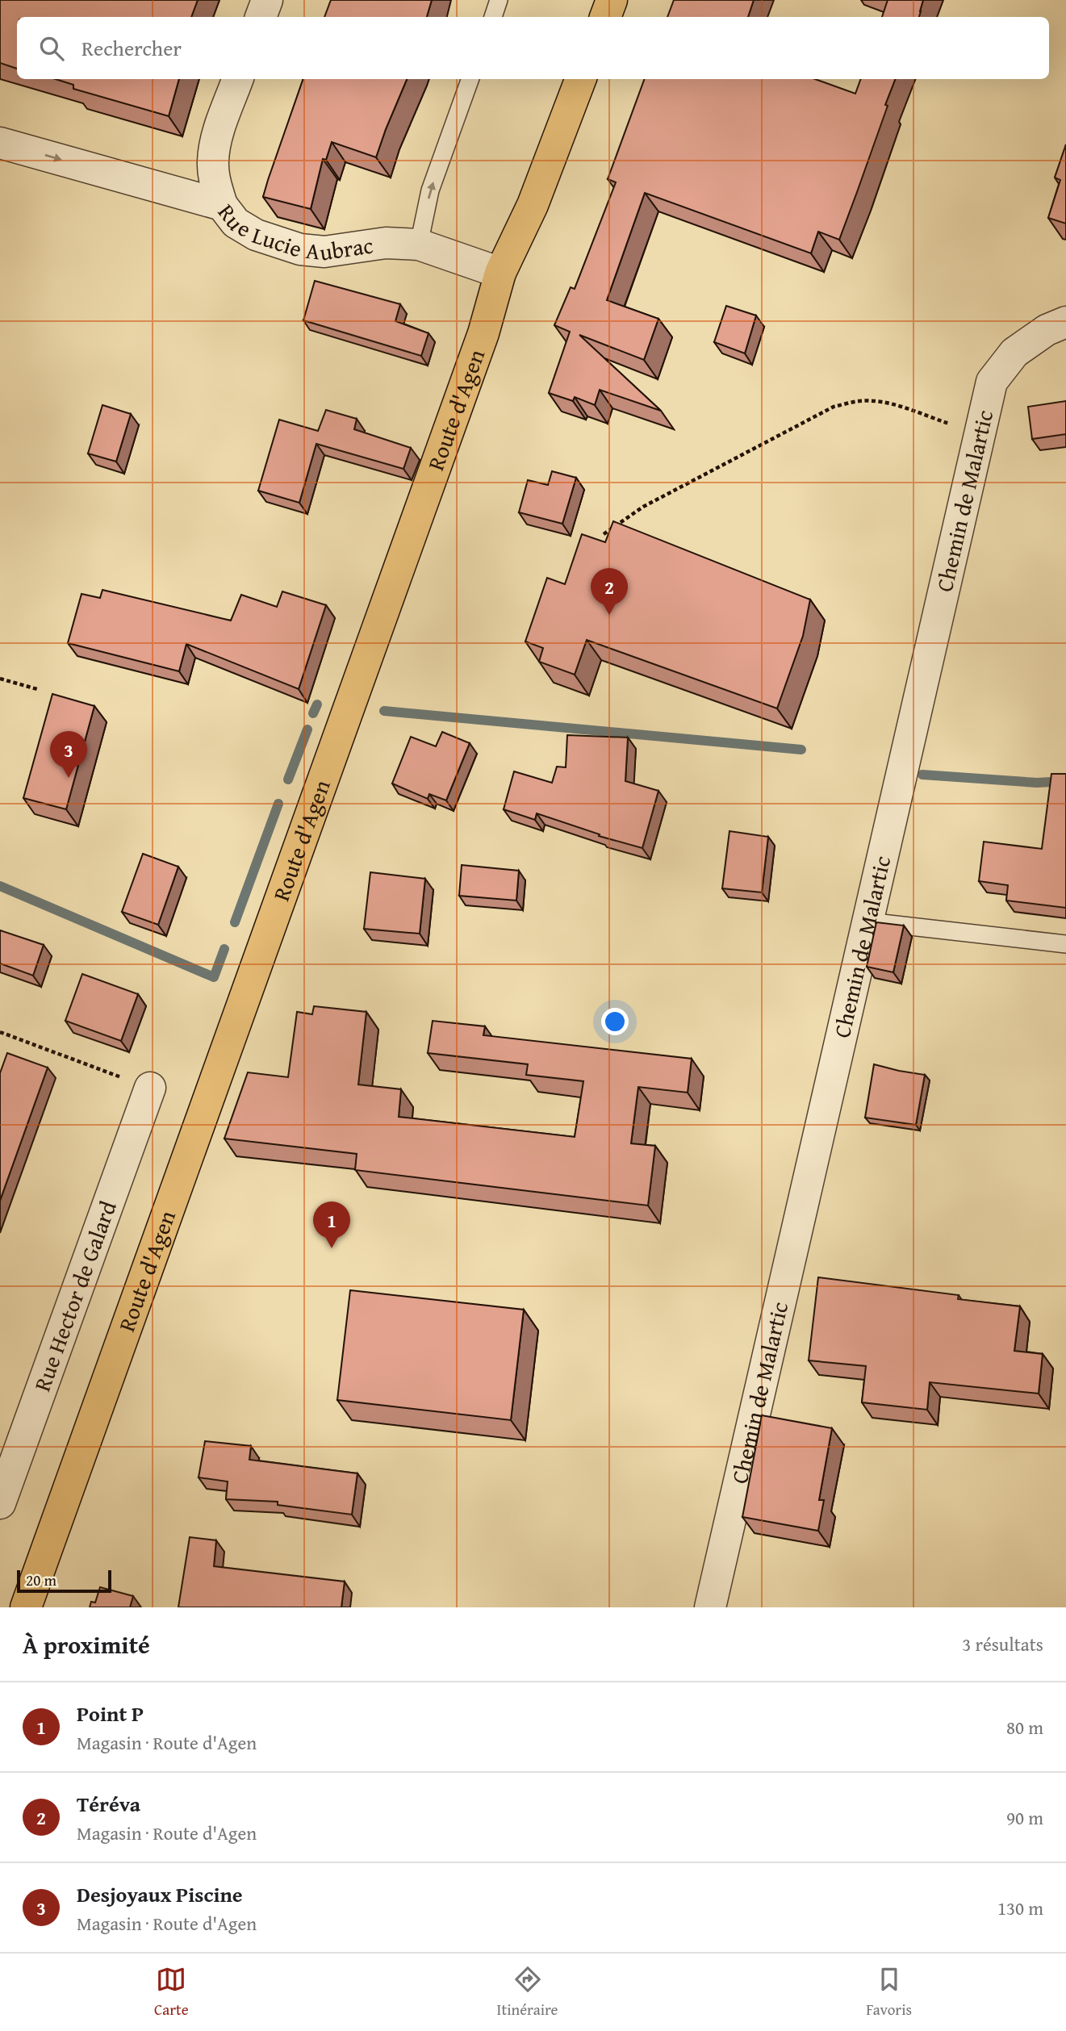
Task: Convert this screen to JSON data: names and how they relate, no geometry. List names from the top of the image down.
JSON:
{
  "streets": {
    "main road": ["Route d'Agen"],
    "street": ["Rue Lucie Aubrac", "Chemin de Malartic", "Rue Hector de Galard"]
  },
  "crossings": [
    ["Rue Lucie Aubrac", "Route d'Agen"]
  ],
  "one_way": ["Rue Lucie Aubrac"],
  "scale_bar": "20 m",
  "page": {
    "search": "Rechercher",
    "pins": ["2", "3", "1"],
    "scale": "20 m",
    "heading": ["À proximité", "3 résultats"],
    "list": [
      {
        "mark": "1",
        "name": "Point P",
        "note": "Magasin · Route d'Agen",
        "value": "80 m"
      },
      {
        "mark": "2",
        "name": "Téréva",
        "note": "Magasin · Route d'Agen",
        "value": "90 m"
      },
      {
        "mark": "3",
        "name": "Desjoyaux Piscine",
        "note": "Magasin · Route d'Agen",
        "value": "130 m"
      }
    ],
    "nav": ["Carte", "Itinéraire", "Favoris"]
  }
}
